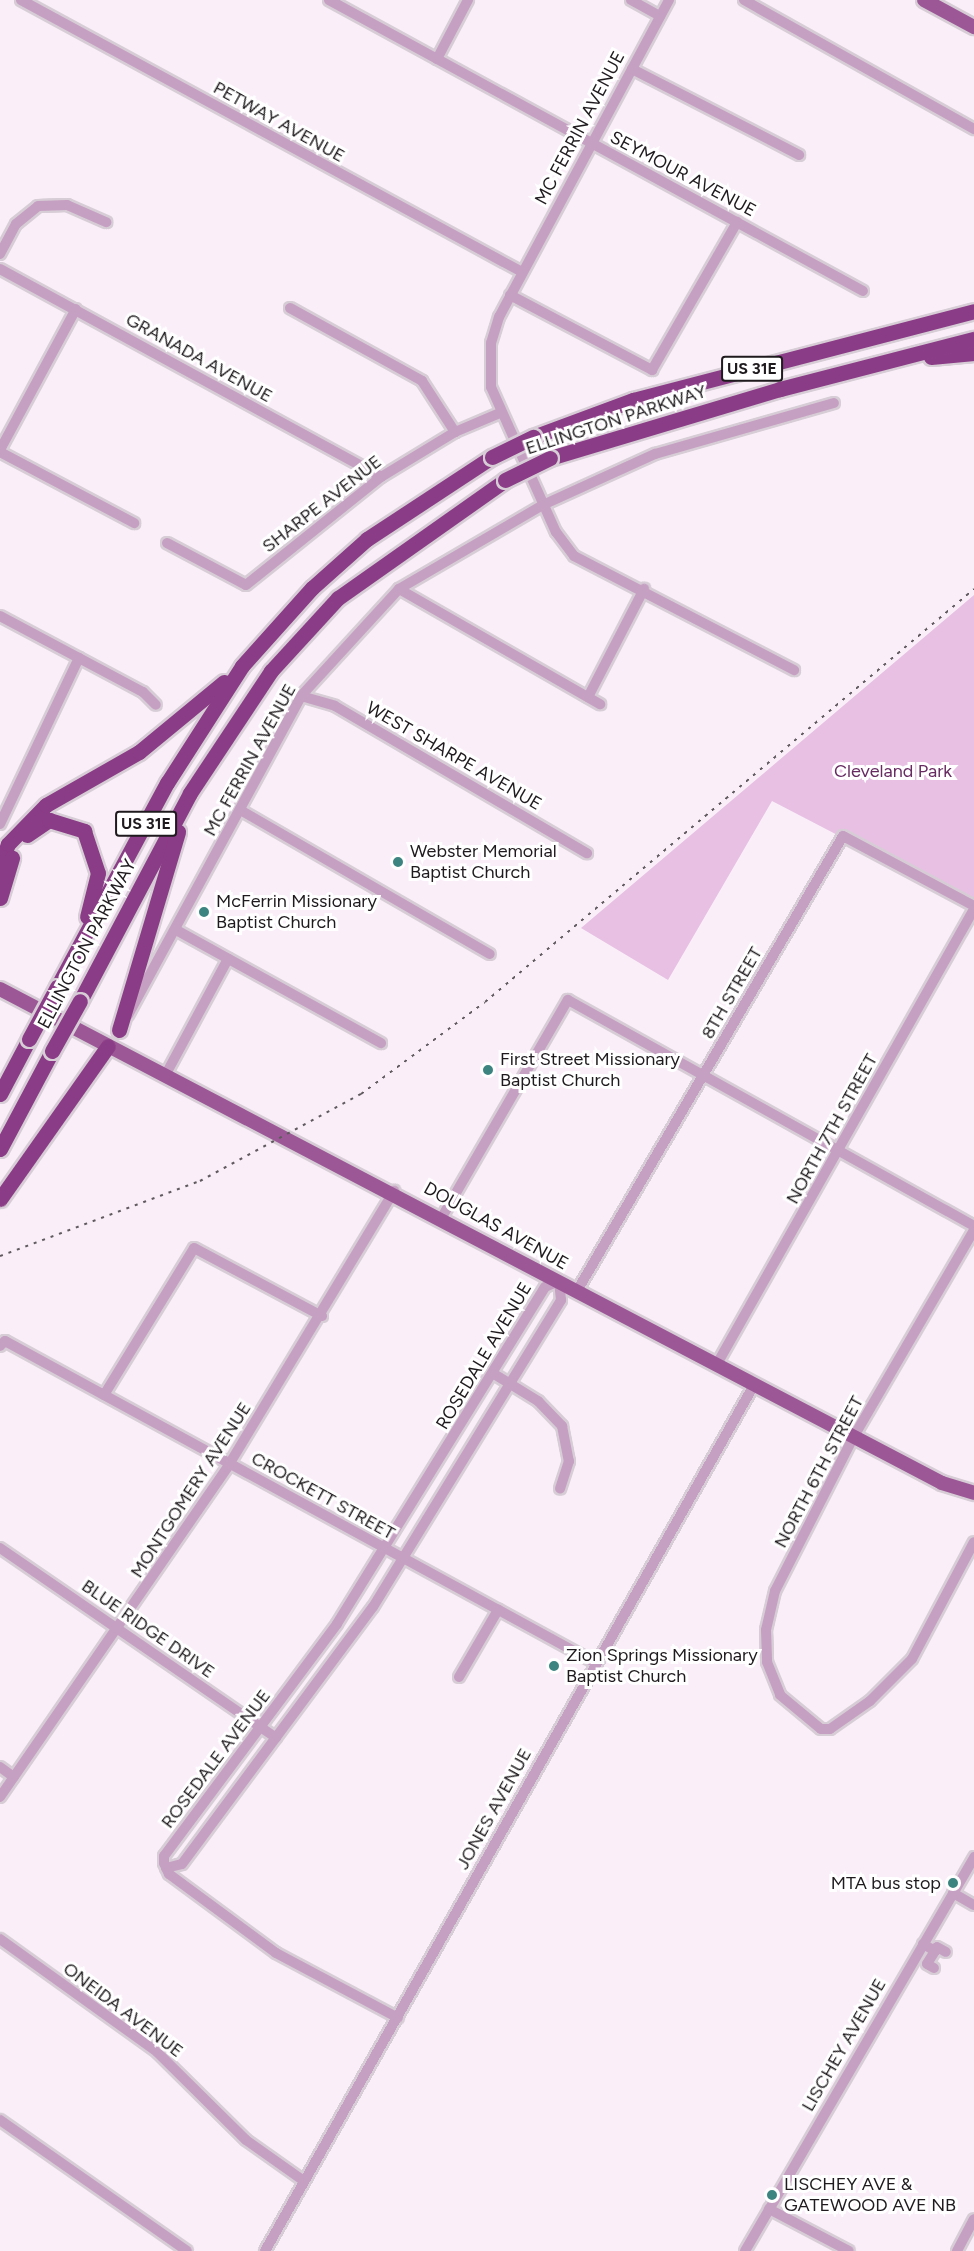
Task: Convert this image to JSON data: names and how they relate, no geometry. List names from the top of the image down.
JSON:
{
  "streets": {
    "highway": ["US 31E", "ELLINGTON PARKWAY"],
    "main road": ["MC FERRIN AVENUE", "DOUGLAS AVENUE"],
    "street": [
      "PETWAY AVENUE",
      "SEYMOUR AVENUE",
      "GRANADA AVENUE",
      "SHARPE AVENUE",
      "WEST SHARPE AVENUE",
      "8TH STREET",
      "NORTH 7TH STREET",
      "ROSEDALE AVENUE",
      "NORTH 6TH STREET",
      "MONTGOMERY AVENUE",
      "CROCKETT STREET",
      "BLUE RIDGE DRIVE",
      "JONES AVENUE",
      "ONEIDA AVENUE",
      "LISCHEY AVENUE"
    ]
  },
  "crossings": [
    ["PETWAY AVENUE", "MC FERRIN AVENUE"],
    ["MC FERRIN AVENUE", "SEYMOUR AVENUE"],
    ["MC FERRIN AVENUE", "SHARPE AVENUE"],
    ["MC FERRIN AVENUE", "WEST SHARPE AVENUE"],
    ["MC FERRIN AVENUE", "DOUGLAS AVENUE"],
    ["GRANADA AVENUE", "SHARPE AVENUE"],
    ["8TH STREET", "NORTH 7TH STREET"],
    ["8TH STREET", "DOUGLAS AVENUE"],
    ["NORTH 7TH STREET", "DOUGLAS AVENUE"],
    ["DOUGLAS AVENUE", "ROSEDALE AVENUE"],
    ["DOUGLAS AVENUE", "NORTH 6TH STREET"],
    ["DOUGLAS AVENUE", "MONTGOMERY AVENUE"],
    ["DOUGLAS AVENUE", "JONES AVENUE"],
    ["ROSEDALE AVENUE", "CROCKETT STREET"],
    ["ROSEDALE AVENUE", "BLUE RIDGE DRIVE"],
    ["MONTGOMERY AVENUE", "CROCKETT STREET"],
    ["MONTGOMERY AVENUE", "BLUE RIDGE DRIVE"],
    ["CROCKETT STREET", "JONES AVENUE"],
    ["JONES AVENUE", "ONEIDA AVENUE"]
  ],
  "parks": ["Cleveland Park"],
  "places": [
    "Webster Memorial Baptist Church",
    "McFerrin Missionary Baptist Church",
    "First Street Missionary Baptist Church",
    "Zion Springs Missionary Baptist Church",
    "MTA bus stop",
    "LISCHEY AVE & GATEWOOD AVE NB"
  ]
}
